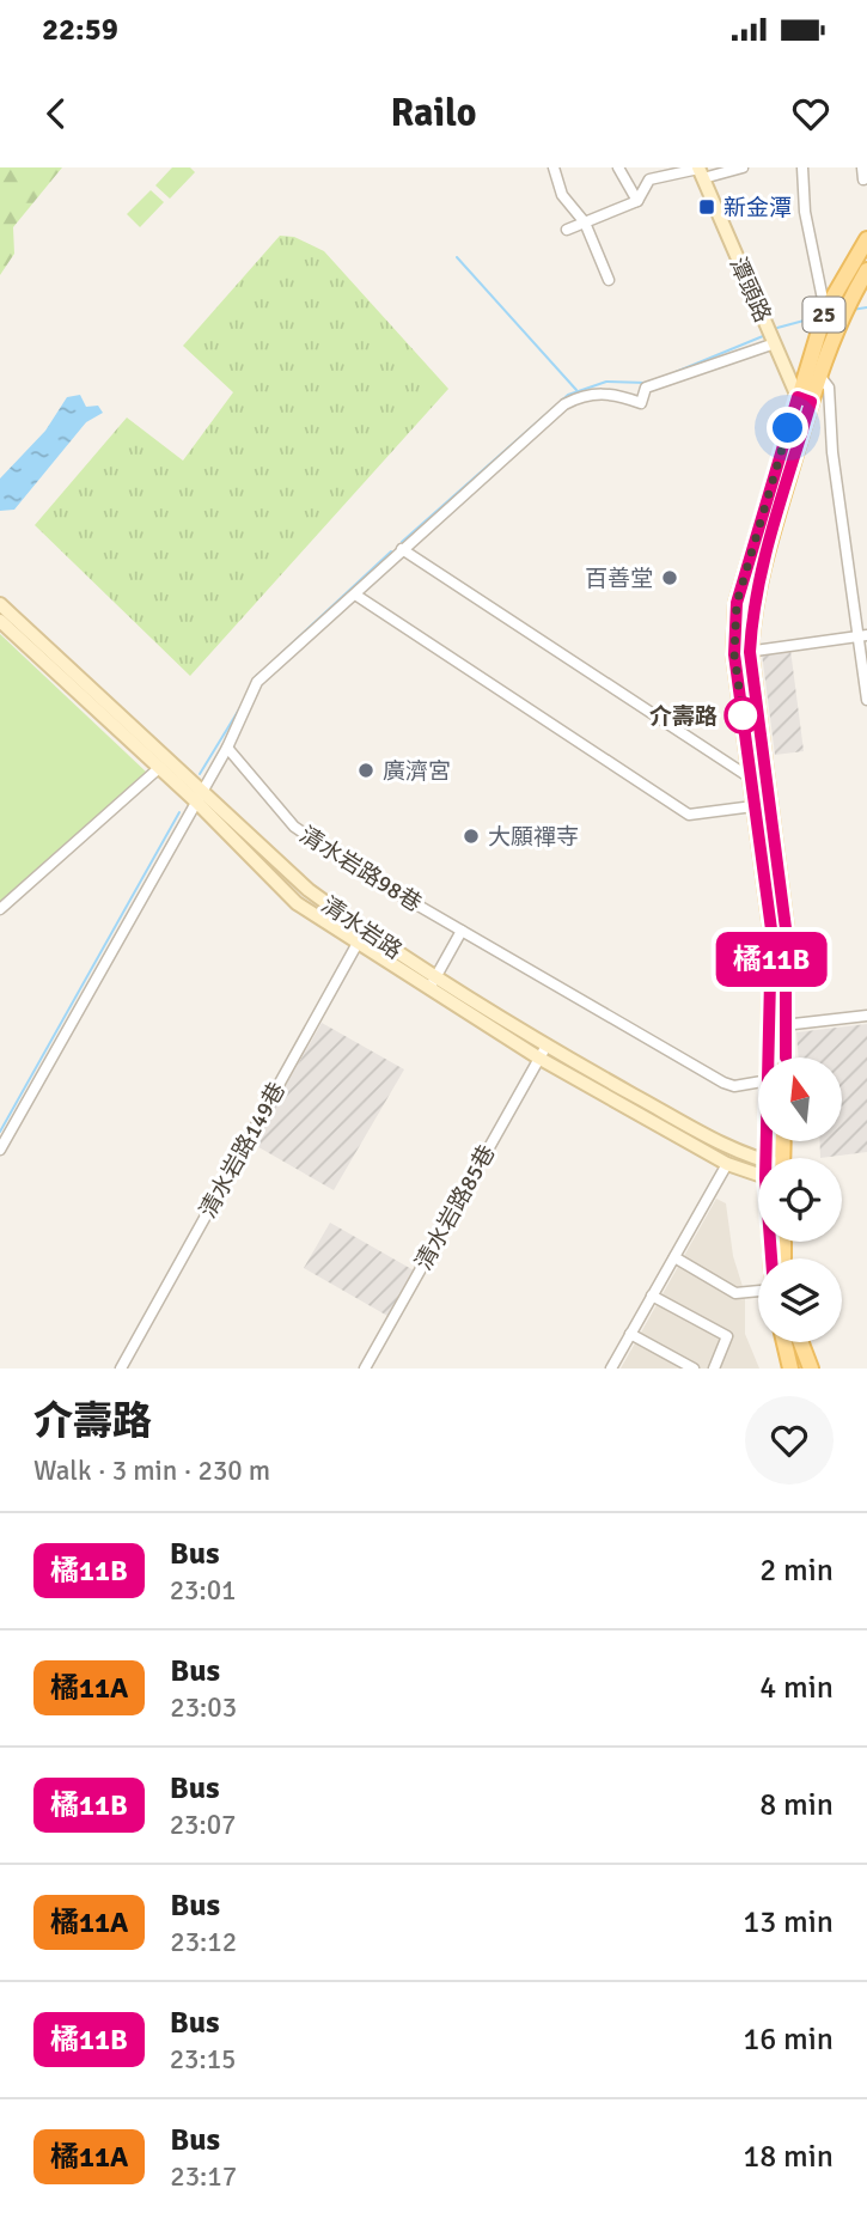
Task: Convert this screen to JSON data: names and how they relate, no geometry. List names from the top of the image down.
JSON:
{
  "streets": {
    "main road": ["25"],
    "street": [
      "潭頭路",
      "清水岩路98巷",
      "清水岩路",
      "清水岩路149巷",
      "清水岩路85巷"
    ]
  },
  "crossings": [
    ["潭頭路", "25"],
    ["清水岩路", "清水岩路149巷"],
    ["清水岩路", "清水岩路85巷"]
  ],
  "places": {
    "transit": ["新金潭"],
    "other": [
      "百善堂",
      "介壽路",
      "廣濟宮",
      "大願禪寺"
    ]
  },
  "lines": ["bus line 橘11B"],
  "north": "top",
  "page": {
    "status": "22:59",
    "header": "Railo",
    "on_map": "橘11B",
    "heading": ["介壽路", "Walk · 3 min · 230 m"],
    "list": [
      {
        "mark": "橘11B",
        "name": "Bus",
        "note": "23:01",
        "value": "2 min"
      },
      {
        "mark": "橘11A",
        "name": "Bus",
        "note": "23:03",
        "value": "4 min"
      },
      {
        "mark": "橘11B",
        "name": "Bus",
        "note": "23:07",
        "value": "8 min"
      },
      {
        "mark": "橘11A",
        "name": "Bus",
        "note": "23:12",
        "value": "13 min"
      },
      {
        "mark": "橘11B",
        "name": "Bus",
        "note": "23:15",
        "value": "16 min"
      },
      {
        "mark": "橘11A",
        "name": "Bus",
        "note": "23:17",
        "value": "18 min"
      }
    ]
  }
}
